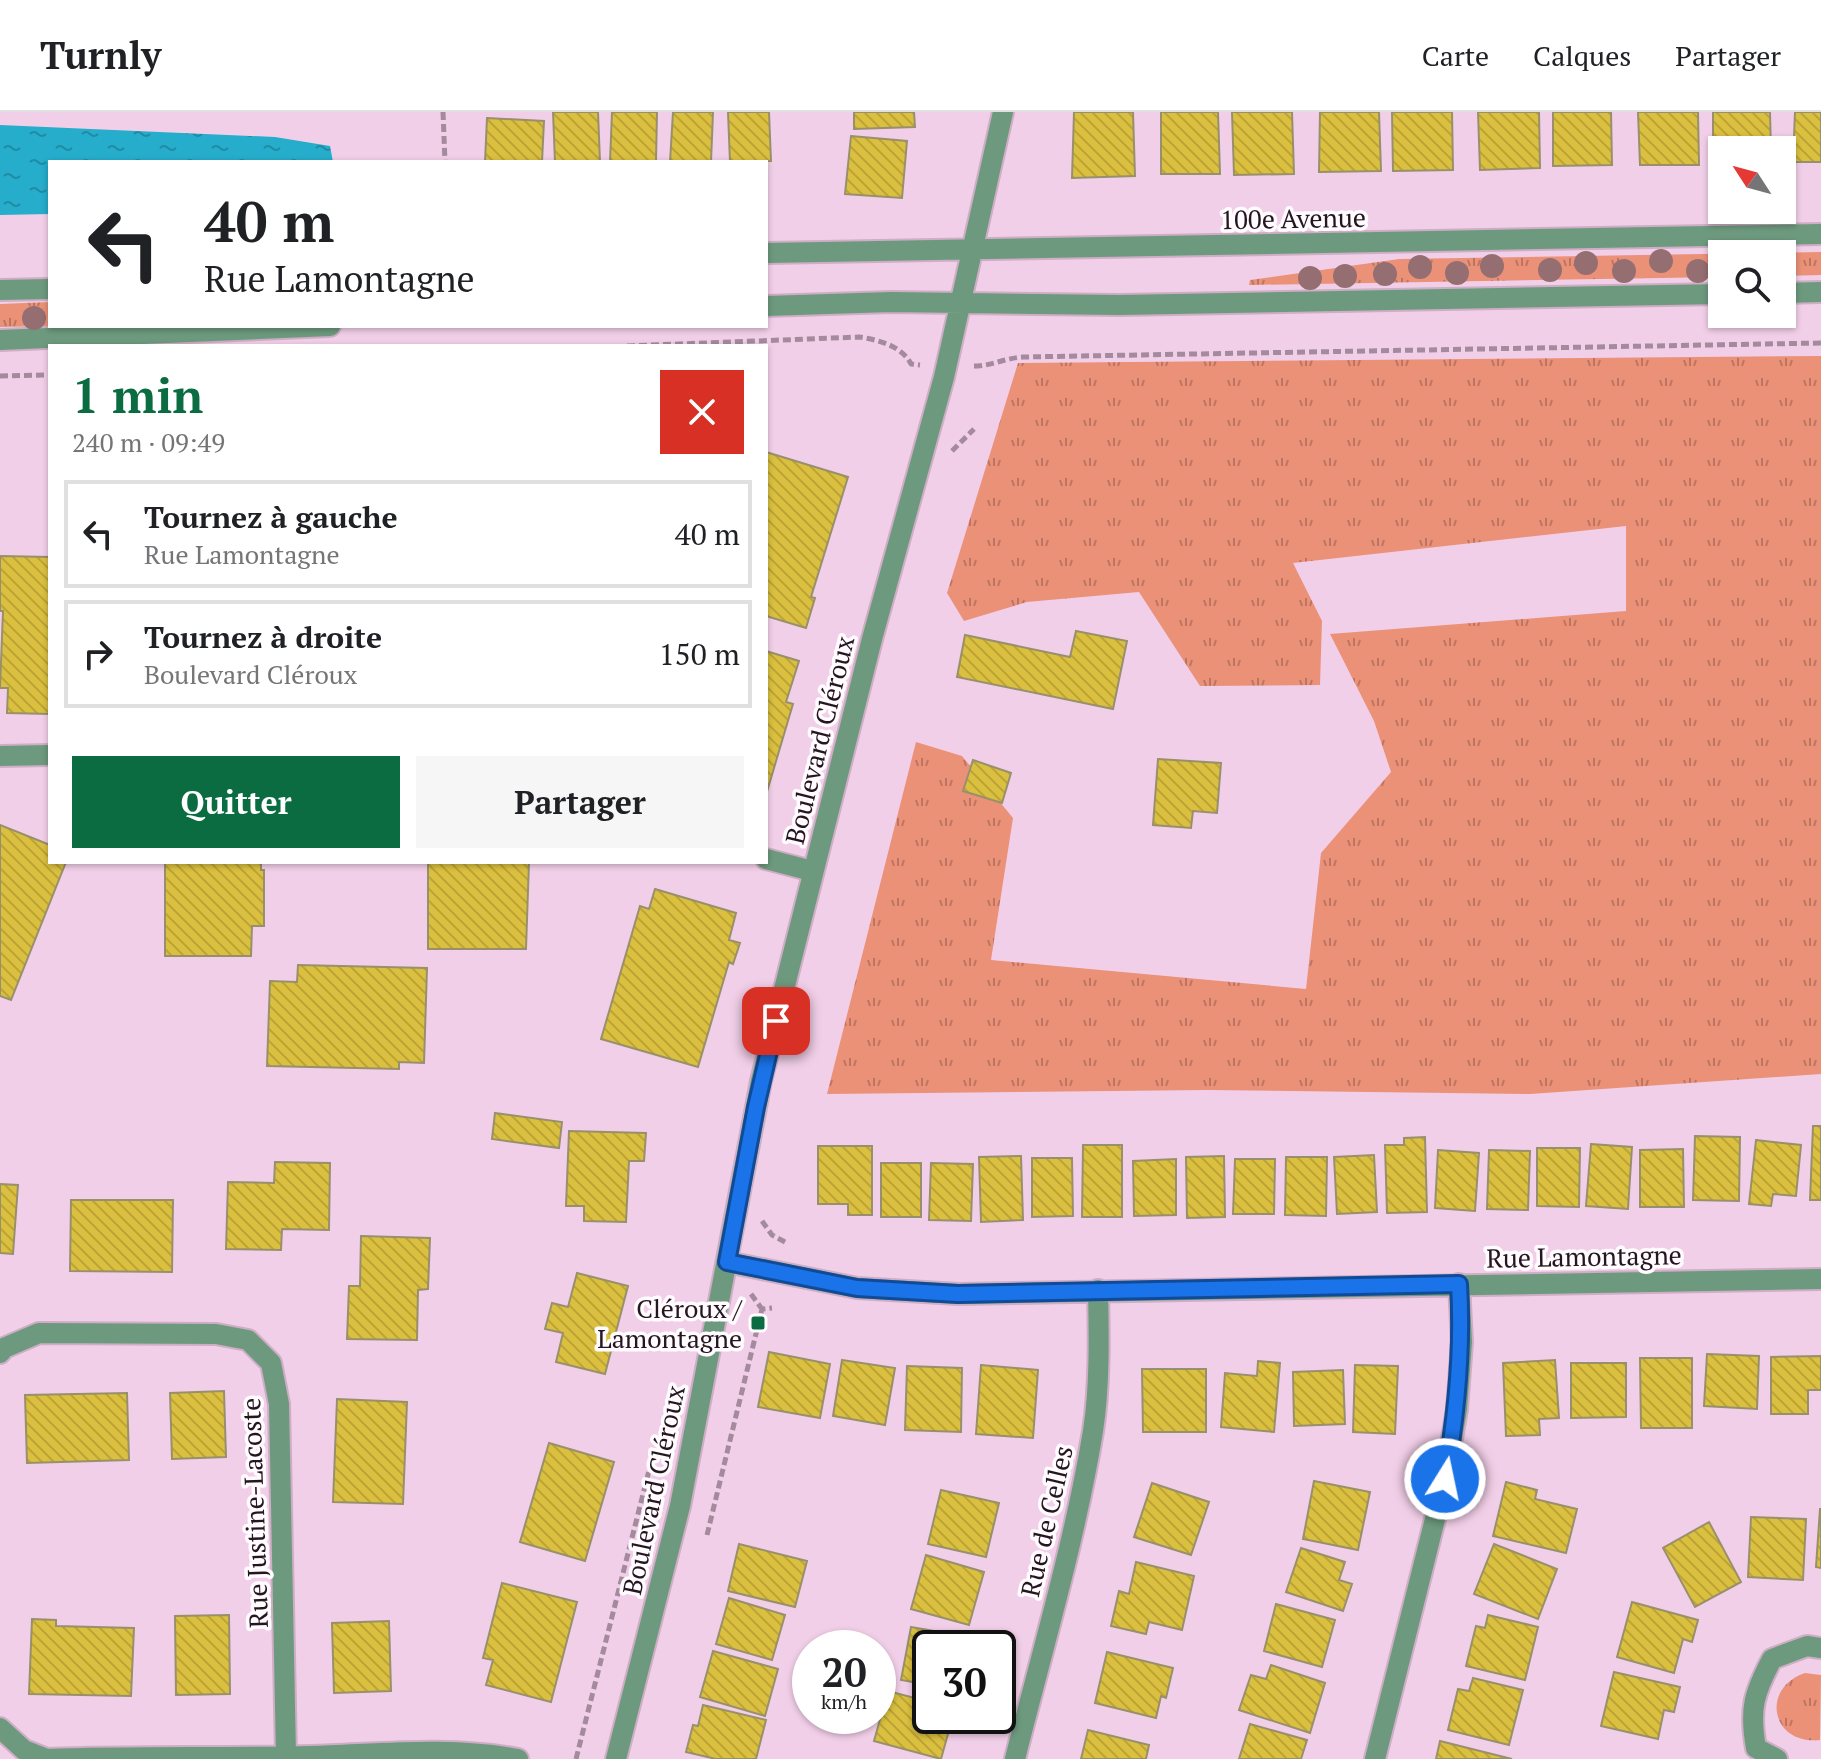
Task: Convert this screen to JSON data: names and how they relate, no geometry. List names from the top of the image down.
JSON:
{
  "streets": {
    "street": [
      "100e Avenue",
      "Boulevard Cléroux",
      "Rue Lamontagne",
      "Rue Justine-Lacoste",
      "Rue de Celles"
    ]
  },
  "crossings": [
    ["100e Avenue", "Boulevard Cléroux"],
    ["Boulevard Cléroux", "Rue Lamontagne"],
    ["Rue Lamontagne", "Rue de Celles"]
  ],
  "places": {
    "transit": ["Cléroux / Lamontagne"]
  },
  "north": "top left",
  "page": {
    "header": "Turnly",
    "nav": ["Carte", "Calques", "Partager"],
    "turn": ["40 m", "Rue Lamontagne"],
    "heading": ["1 min", "240 m · 09:49"],
    "list": [
      {
        "name": "Tournez à gauche",
        "note": "Rue Lamontagne",
        "value": "40 m"
      },
      {
        "name": "Tournez à droite",
        "note": "Boulevard Cléroux",
        "value": "150 m"
      }
    ],
    "buttons": ["Quitter", "Partager"],
    "speed": "20 km/h",
    "limit": "30"
  }
}
